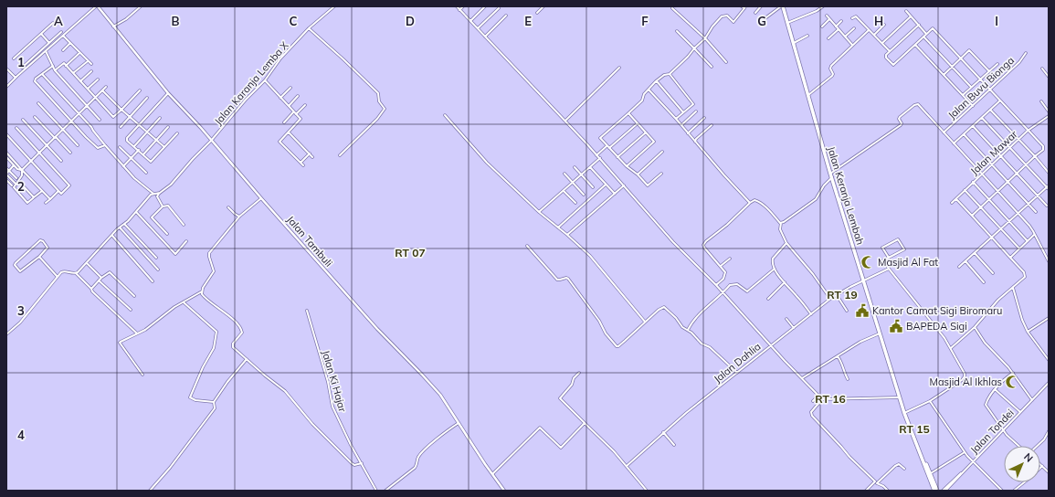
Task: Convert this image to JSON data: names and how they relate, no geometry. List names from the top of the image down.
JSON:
{
  "streets": {
    "main road": ["Jalan Keranja Lembah"],
    "street": [
      "Jalan Karanja Lemba X",
      "Jalan Buvu Bionga",
      "Jalan Mawar",
      "Jalan Tambuli",
      "Jalan Dahlia",
      "Jalan Ki Hajar",
      "Jalan Tondei"
    ]
  },
  "crossings": [
    ["Jalan Karanja Lemba X", "Jalan Tambuli"],
    ["Jalan Keranja Lembah", "Jalan Dahlia"]
  ],
  "districts": [
    "RT 07",
    "RT 19",
    "RT 16",
    "RT 15"
  ],
  "places": {
    "mosque": ["Masjid Al Fat", "Masjid Al Ikhlas"],
    "public building": ["Kantor Camat Sigi Biromaru", "BAPEDA Sigi"]
  },
  "north": "top right",
  "grid": {
    "columns": [
      "A",
      "B",
      "C",
      "D",
      "E",
      "F",
      "G",
      "H",
      "I"
    ],
    "rows": [
      "1",
      "2",
      "3",
      "4"
    ]
  }
}
